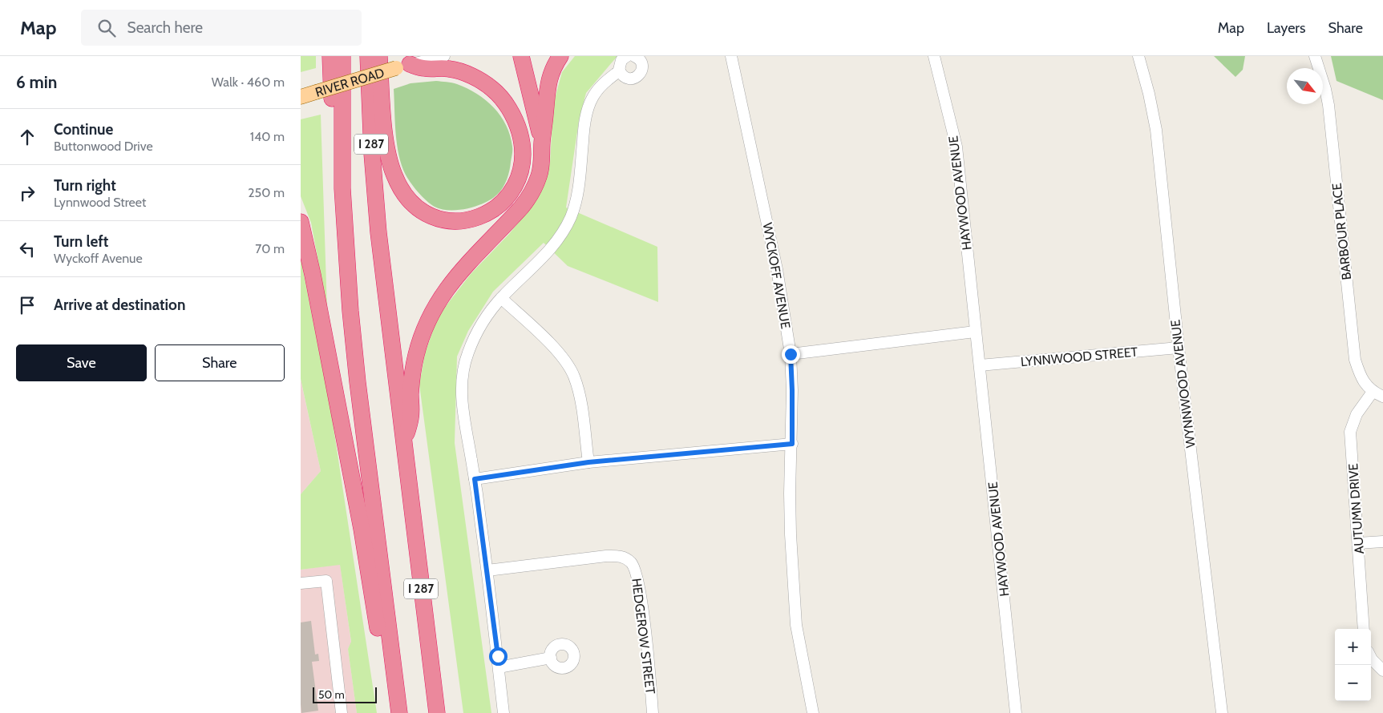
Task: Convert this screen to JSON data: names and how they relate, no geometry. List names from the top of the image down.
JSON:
{
  "streets": {
    "highway": ["I 287"],
    "main road": ["RIVER ROAD"],
    "street": [
      "HAYWOOD AVENUE",
      "BARBOUR PLACE",
      "WYCKOFF AVENUE",
      "LYNNWOOD STREET",
      "WYNNWOOD AVENUE",
      "AUTUMN DRIVE",
      "HEDGEROW STREET"
    ]
  },
  "crossings": [
    ["HAYWOOD AVENUE", "LYNNWOOD STREET"],
    ["BARBOUR PLACE", "AUTUMN DRIVE"],
    ["LYNNWOOD STREET", "WYNNWOOD AVENUE"]
  ],
  "scale_bar": "50 m",
  "north": "bottom right",
  "page": {
    "header": "Map",
    "search": "Search here",
    "nav": ["Map", "Layers", "Share"],
    "heading": ["6 min", "Walk · 460 m"],
    "list": [
      ["Continue", "Buttonwood Drive", "140 m"],
      ["Turn right", "Lynnwood Street", "250 m"],
      ["Turn left", "Wyckoff Avenue", "70 m"],
      "Arrive at destination"
    ],
    "buttons": ["Save", "Share"],
    "map_buttons": ["+", "−"],
    "scale": "50 m"
  }
}
